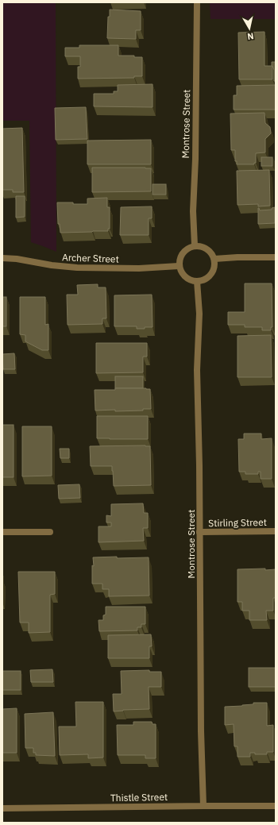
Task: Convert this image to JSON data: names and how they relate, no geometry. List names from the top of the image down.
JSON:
{
  "streets": {
    "street": [
      "Montrose Street",
      "Archer Street",
      "Stirling Street",
      "Thistle Street"
    ]
  },
  "crossings": [
    ["Montrose Street", "Archer Street"],
    ["Montrose Street", "Stirling Street"],
    ["Montrose Street", "Thistle Street"]
  ],
  "north": "bottom"
}
